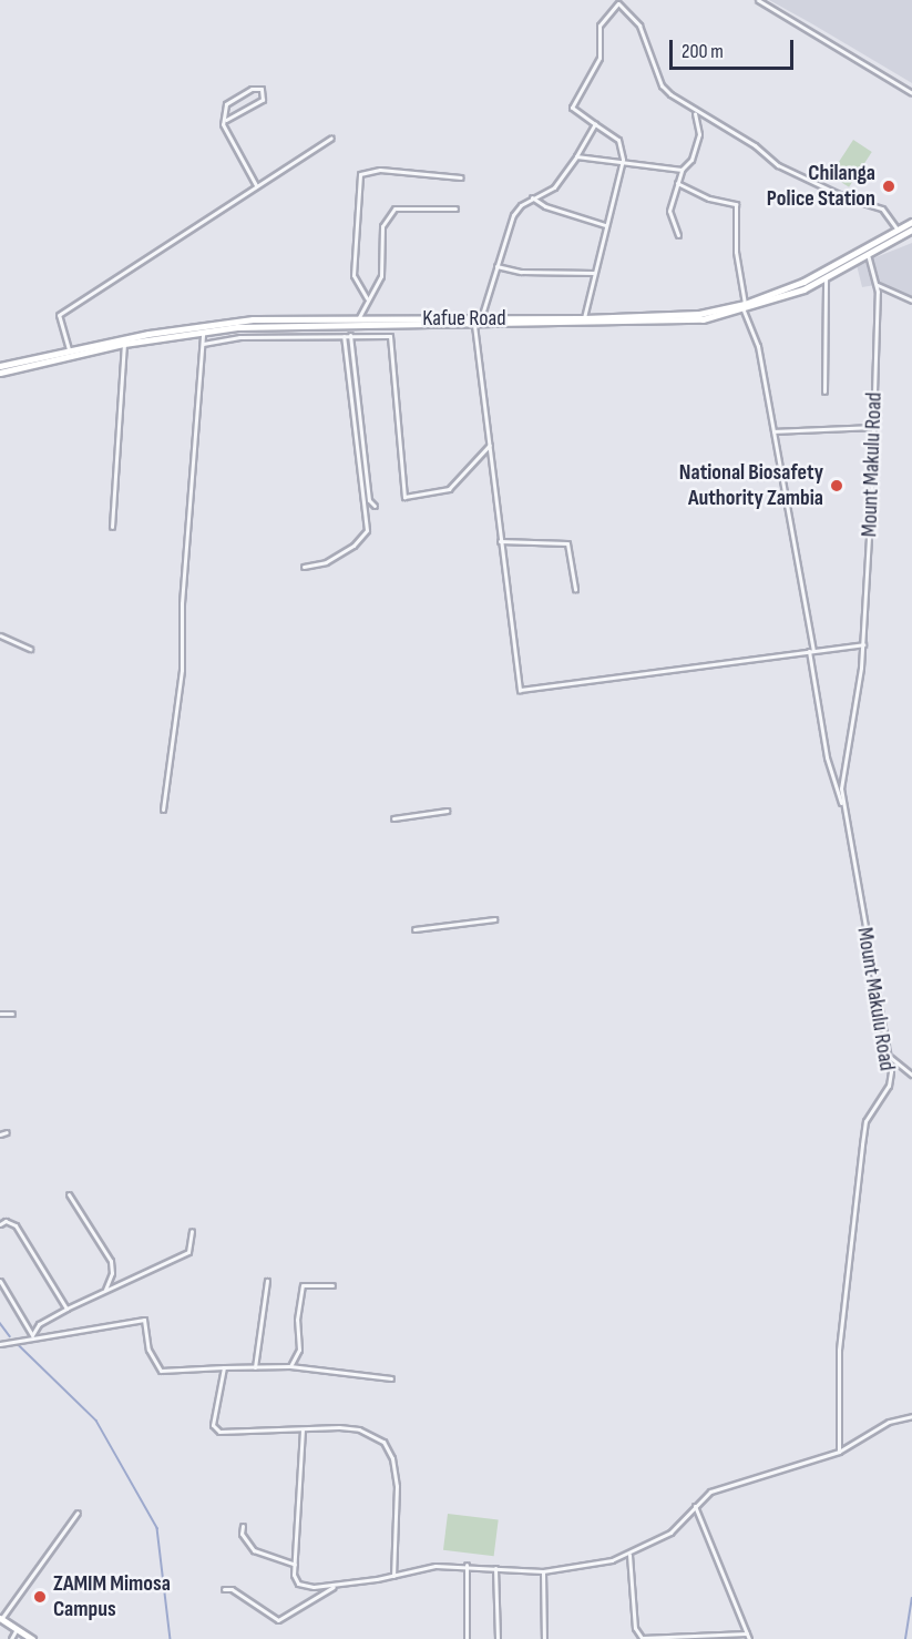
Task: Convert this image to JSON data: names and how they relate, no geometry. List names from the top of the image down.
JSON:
{
  "streets": {
    "highway": ["Kafue Road"],
    "street": ["Mount Makulu Road"]
  },
  "crossings": [
    ["Kafue Road", "Mount Makulu Road"]
  ],
  "places": ["Chilanga Police Station", "National Biosafety Authority Zambia", "ZAMIM Mimosa Campus"],
  "scale_bar": "200 m"
}
